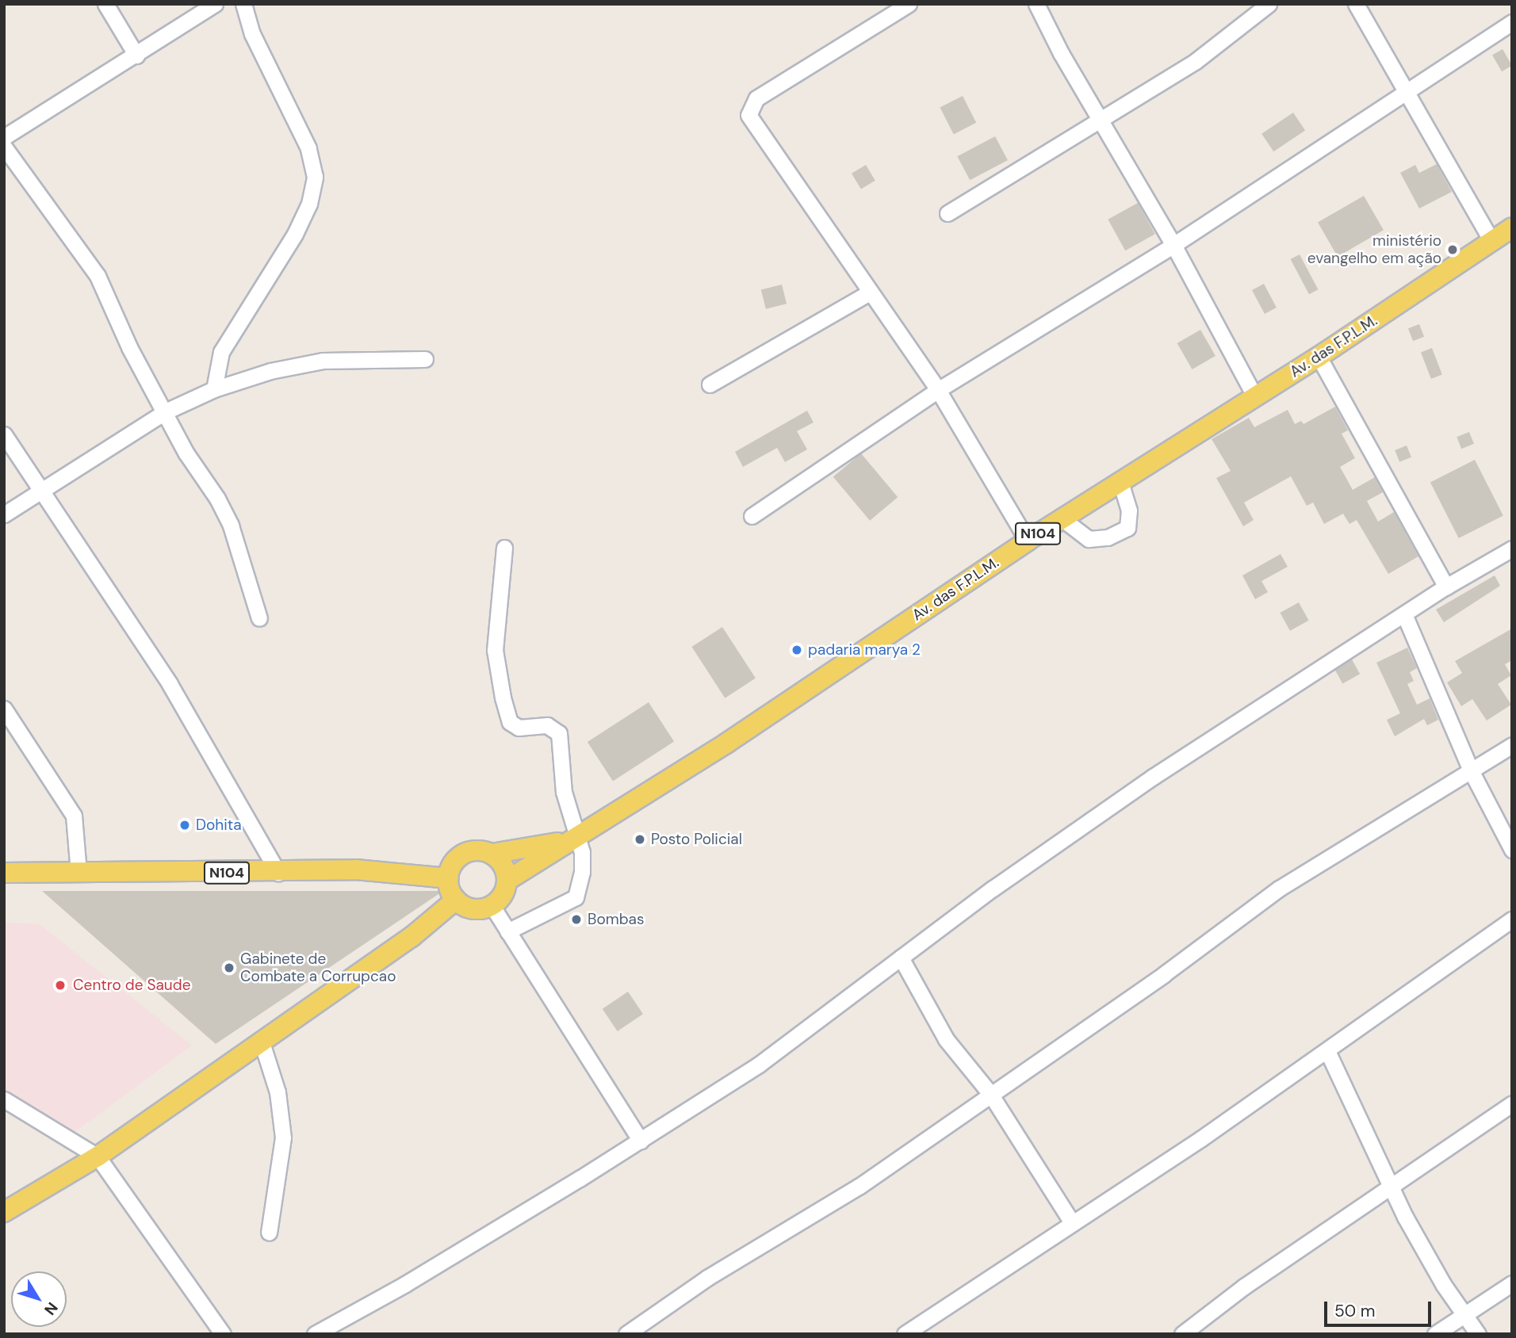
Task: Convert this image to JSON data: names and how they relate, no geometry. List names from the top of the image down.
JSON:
{
  "streets": {
    "main road": ["Av. das F.P.L.M.", "N104"]
  },
  "crossings": [
    ["Av. das F.P.L.M.", "N104"]
  ],
  "places": [
    "ministério evangelho em ação",
    "padaria marya 2",
    "Dohita",
    "Posto Policial",
    "Bombas",
    "Gabinete de Combate a Corrupcao",
    "Centro de Saude"
  ],
  "scale_bar": "50 m",
  "north": "bottom right"
}
